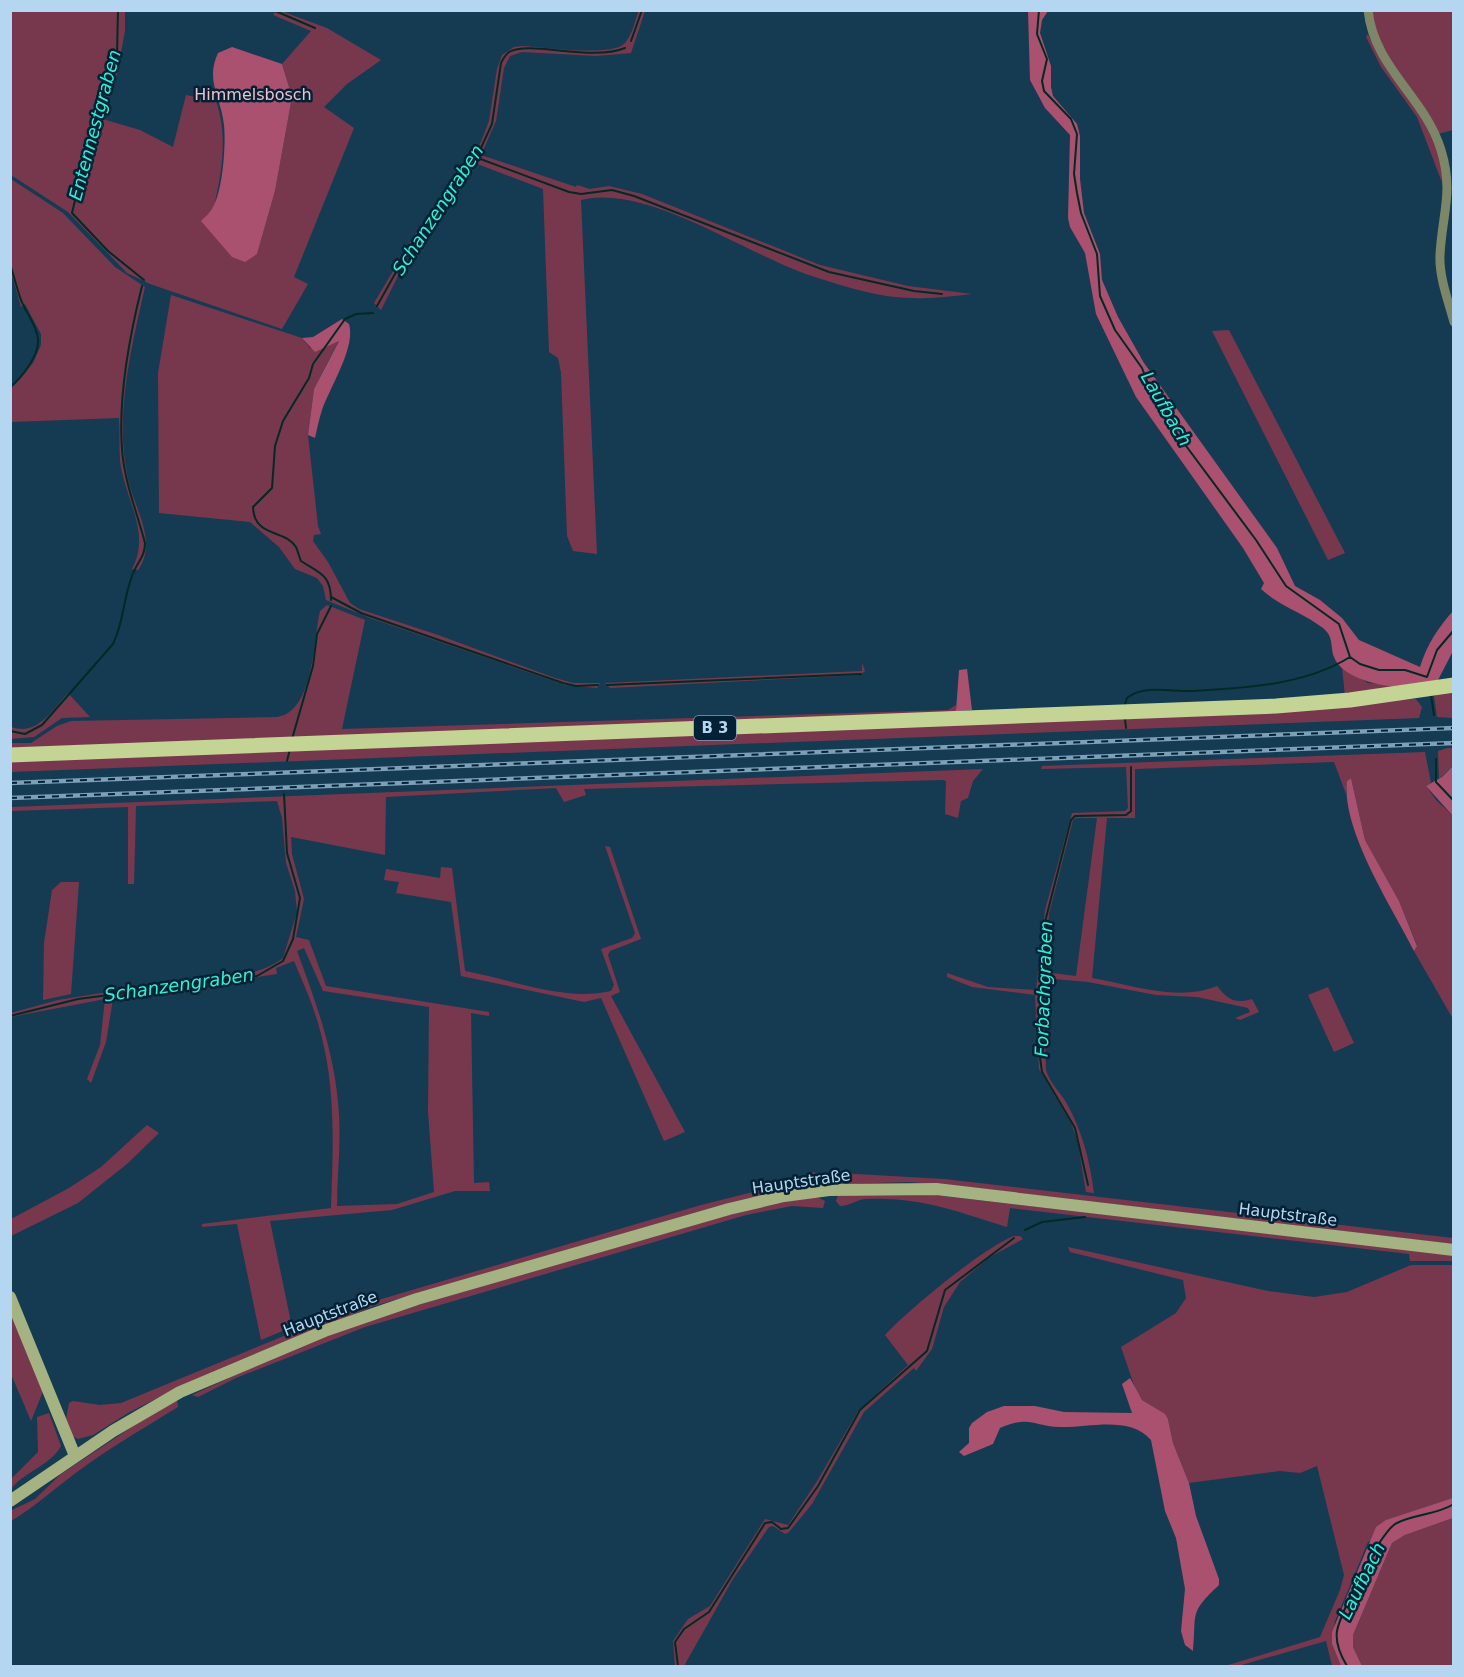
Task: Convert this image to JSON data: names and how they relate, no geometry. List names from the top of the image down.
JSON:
{
  "streets": {
    "main road": ["B 3"],
    "street": ["Hauptstraße"]
  },
  "water": [
    "Entennestgraben",
    "Schanzengraben",
    "Laufbach",
    "Forbachgraben"
  ],
  "parks": ["Himmelsbosch"]
}
